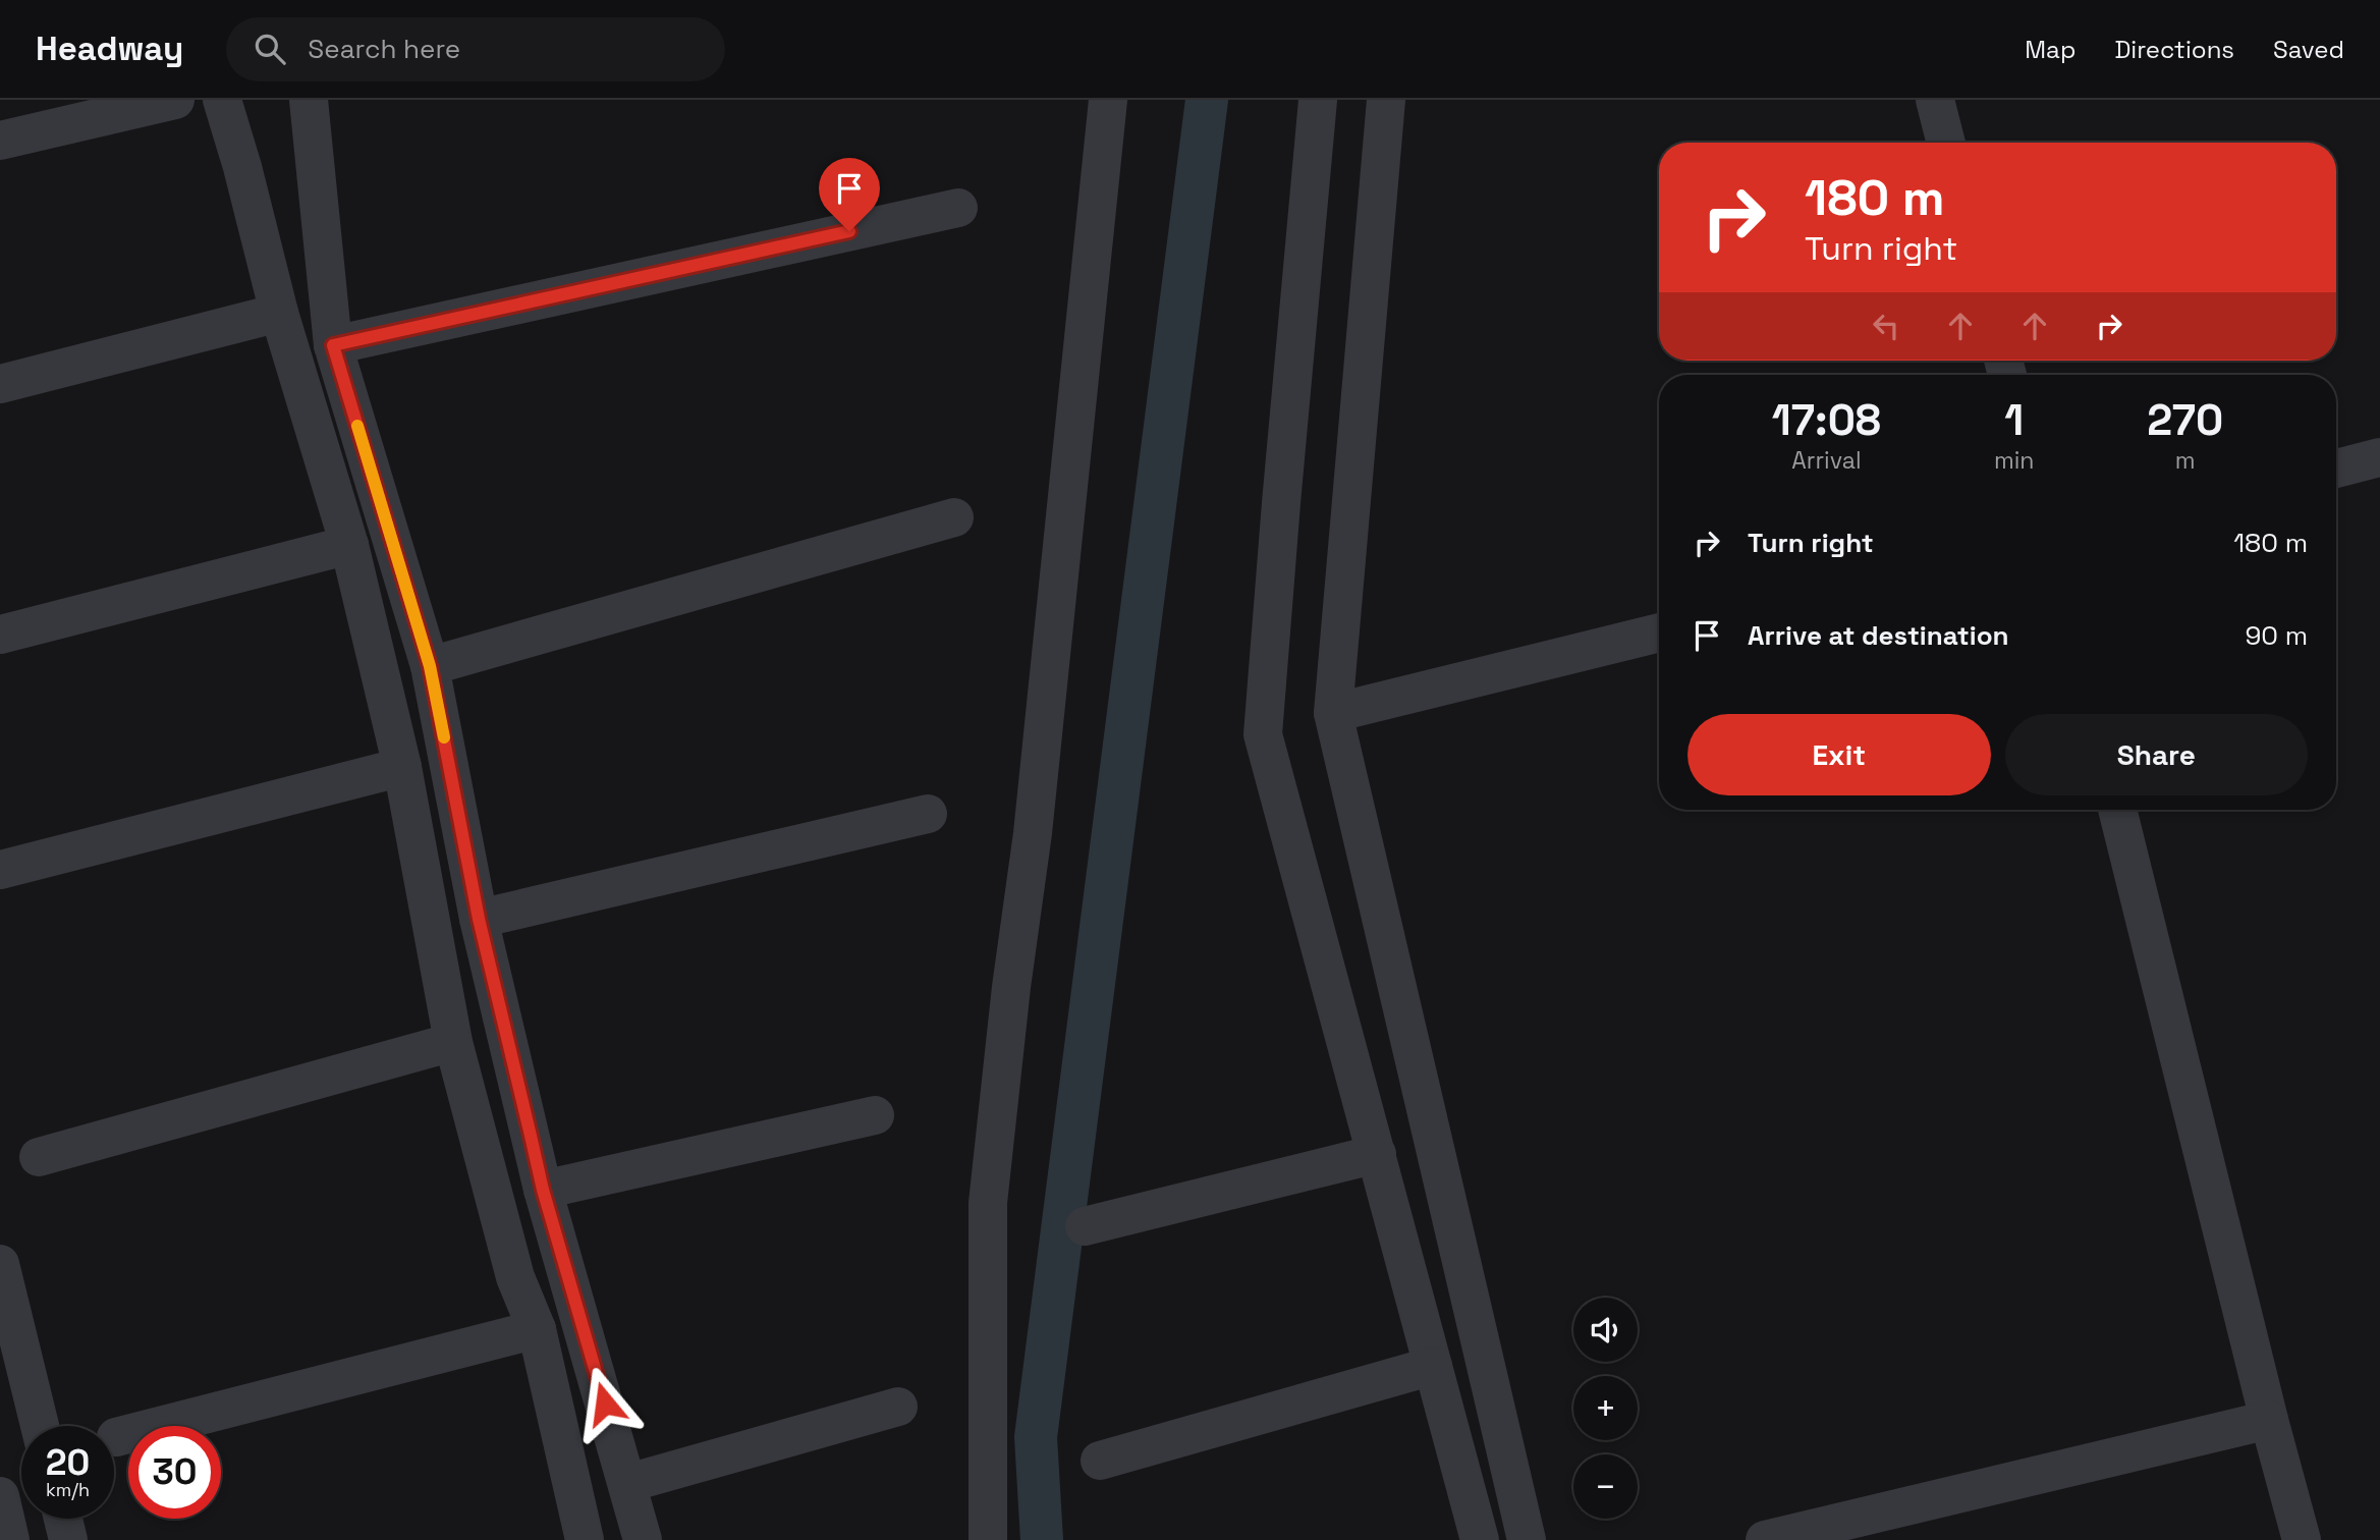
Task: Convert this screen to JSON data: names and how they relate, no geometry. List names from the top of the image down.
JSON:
{
  "page": {
    "header": "Headway",
    "search": "Search here",
    "nav": ["Map", "Directions", "Saved"],
    "turn": ["180 m", "Turn right"],
    "eta": [
      "17:08",
      "Arrival",
      "1",
      "min",
      "270",
      "m"
    ],
    "list": [
      {
        "name": "Turn right",
        "value": "180 m"
      },
      {
        "name": "Arrive at destination",
        "value": "90 m"
      }
    ],
    "buttons": ["Exit", "Share"],
    "map_buttons": ["+", "−"],
    "speed": "20 km/h",
    "limit": "30"
  }
}
